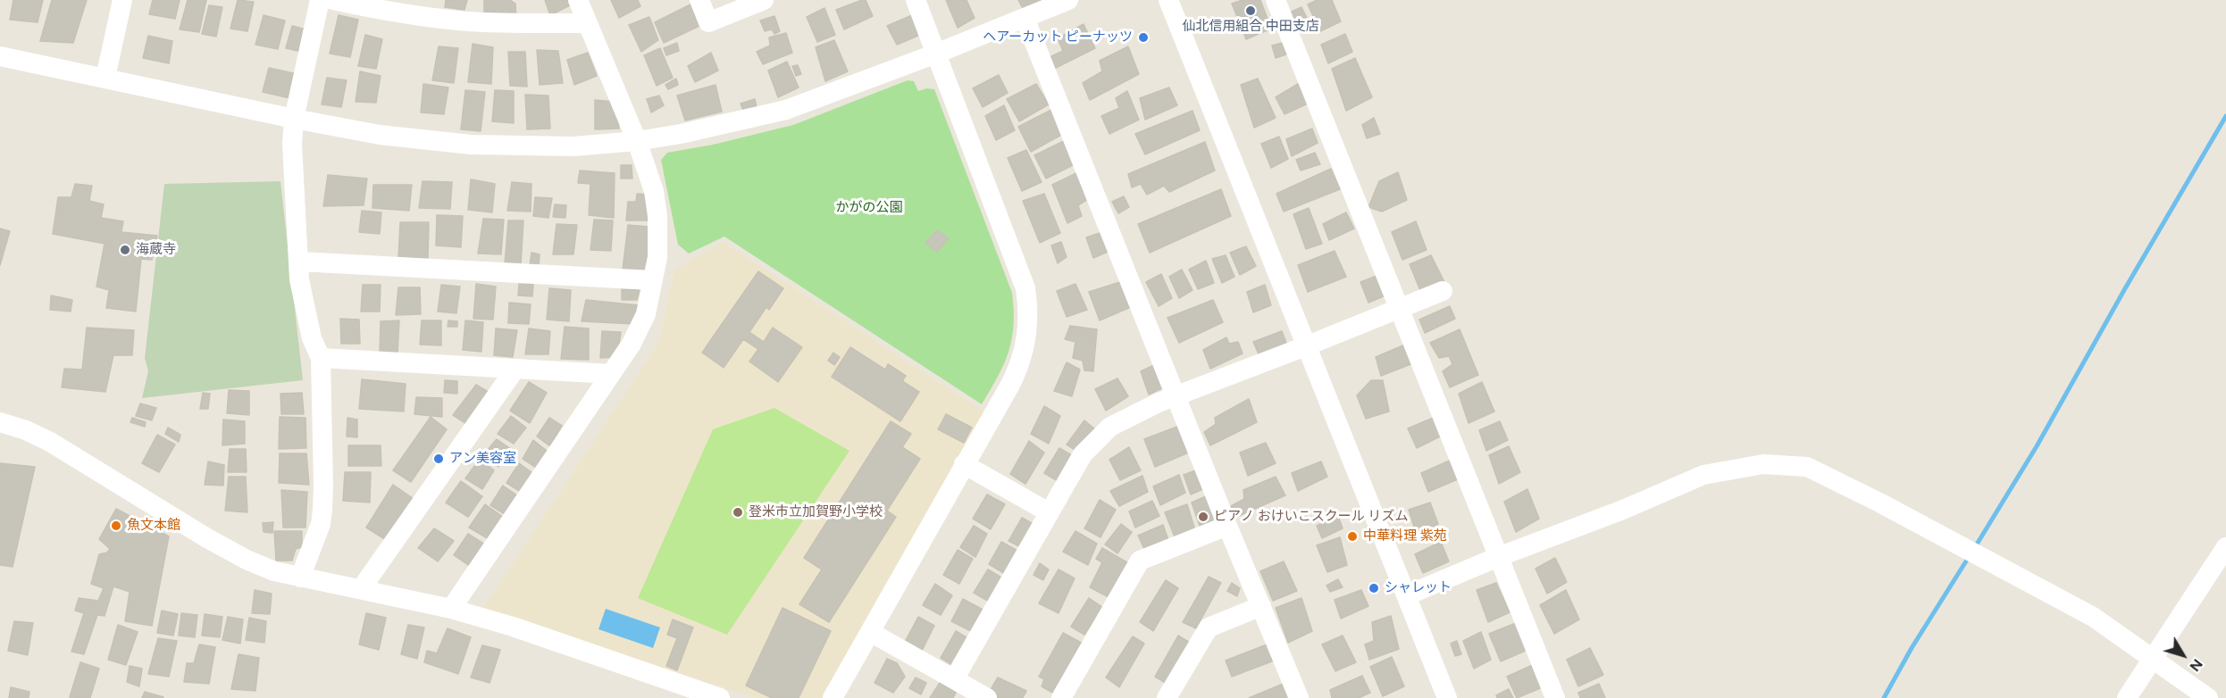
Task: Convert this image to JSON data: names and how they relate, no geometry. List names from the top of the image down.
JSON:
{
  "parks": ["かがの公園"],
  "places": [
    "仙北信用組合 中田支店",
    "ヘアーカット ピーナッツ",
    "海蔵寺",
    "アン美容室",
    "登米市立加賀野小学校",
    "ピアノ おけいこスクール リズム",
    "魚文本館",
    "中華料理 紫苑",
    "シャレット"
  ],
  "north": "bottom right"
}
